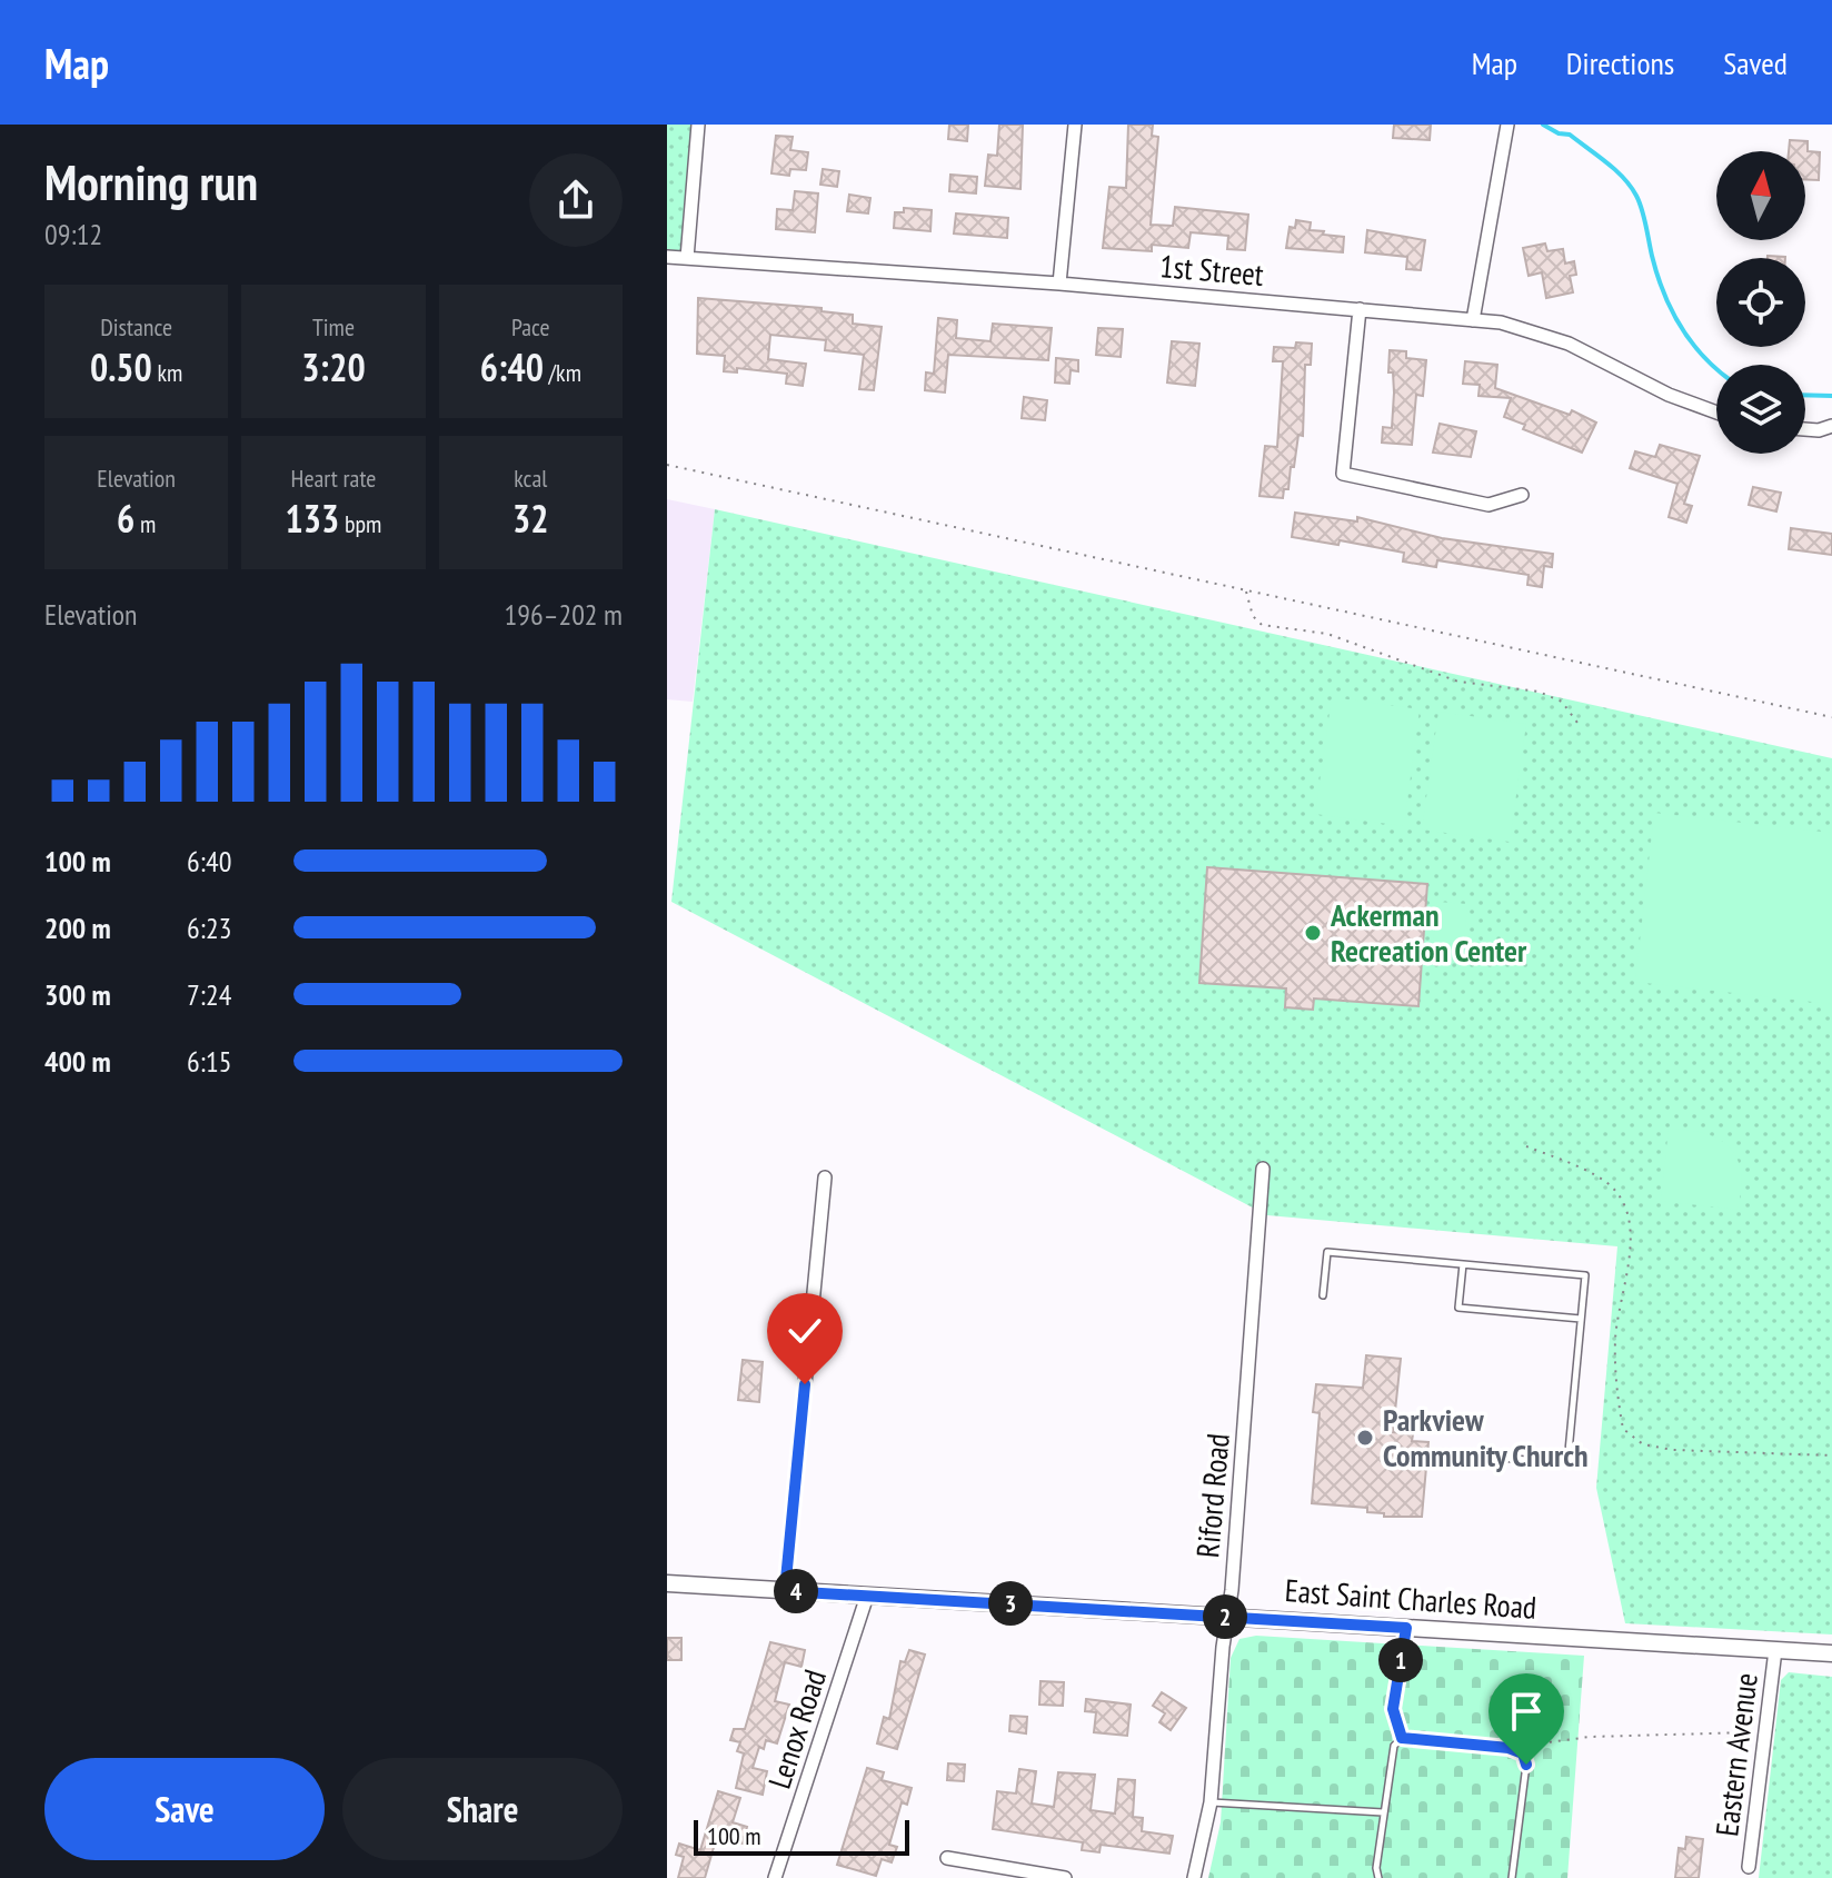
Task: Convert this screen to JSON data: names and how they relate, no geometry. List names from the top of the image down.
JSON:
{
  "streets": {
    "main road": ["East Saint Charles Road"],
    "street": [
      "1st Street",
      "Riford Road",
      "Lenox Road",
      "Eastern Avenue"
    ]
  },
  "crossings": [
    ["Riford Road", "East Saint Charles Road"],
    ["East Saint Charles Road", "Lenox Road"],
    ["East Saint Charles Road", "Eastern Avenue"]
  ],
  "places": ["Ackerman Recreation Center", "Parkview Community Church"],
  "scale_bar": "100 m",
  "north": "top",
  "page": {
    "header": "Map",
    "nav": ["Map", "Directions", "Saved"],
    "heading": ["Morning run", "09:12"],
    "stats": [
      ["Distance", "0.50 km"],
      ["Time", "3:20"],
      ["Pace", "6:40 /km"],
      ["Elevation", "6 m"],
      ["Heart rate", "133 bpm"],
      ["kcal", "32"]
    ],
    "chart": ["Elevation", "196–202 m"],
    "list": [
      {
        "name": "100 m",
        "note": "6:40"
      },
      {
        "name": "200 m",
        "note": "6:23"
      },
      {
        "name": "300 m",
        "note": "7:24"
      },
      {
        "name": "400 m",
        "note": "6:15"
      }
    ],
    "pins": [
      "4",
      "3",
      "2",
      "1"
    ],
    "buttons": ["Save", "Share"],
    "scale": "100 m"
  }
}
